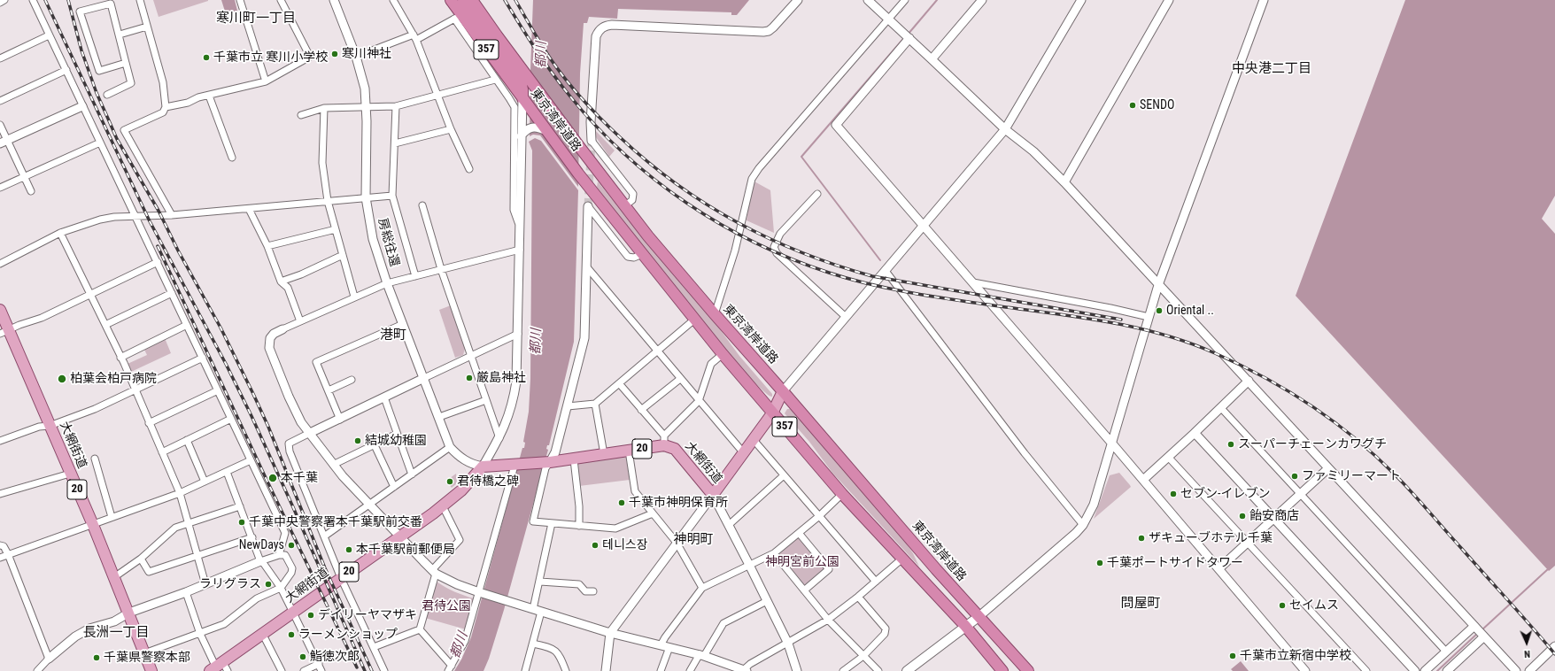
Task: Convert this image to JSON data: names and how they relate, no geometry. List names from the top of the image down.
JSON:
{
  "streets": {
    "highway": ["357", "東京湾岸道路"],
    "main road": ["大網街道", "20"],
    "street": ["房総往還"]
  },
  "crossings": [
    ["東京湾岸道路", "大網街道"],
    ["房総往還", "大網街道"],
    ["房総往還", "20"],
    ["大網街道", "20"]
  ],
  "districts": [
    "寒川町一丁目",
    "中央港二丁目",
    "港町",
    "神明町",
    "問屋町",
    "長洲一丁目"
  ],
  "water": ["都川"],
  "parks": ["神明宮前公園", "君待公園"],
  "places": [
    "寒川神社",
    "千葉市立 寒川小学校",
    "SENDO",
    "Oriental ..",
    "厳島神社",
    "柏葉会柏戸病院",
    "結城幼稚園",
    "スーパーチェーンカワグチ",
    "ファミリーマート",
    "本千葉",
    "君待橋之碑",
    "セブン-イレブン",
    "千葉市神明保育所",
    "飴安商店",
    "千葉中央警察署本千葉駅前交番",
    "ザキューブホテル千葉",
    "NewDays",
    "테니스장",
    "本千葉駅前郵便局",
    "千葉ポートサイドタワー",
    "ラリグラス",
    "セイムス",
    "デイリーヤマザキ",
    "ラーメンショップ",
    "千葉市立新宿中学校",
    "鮨徳次郎",
    "千葉県警察本部"
  ],
  "north": "bottom"
}
